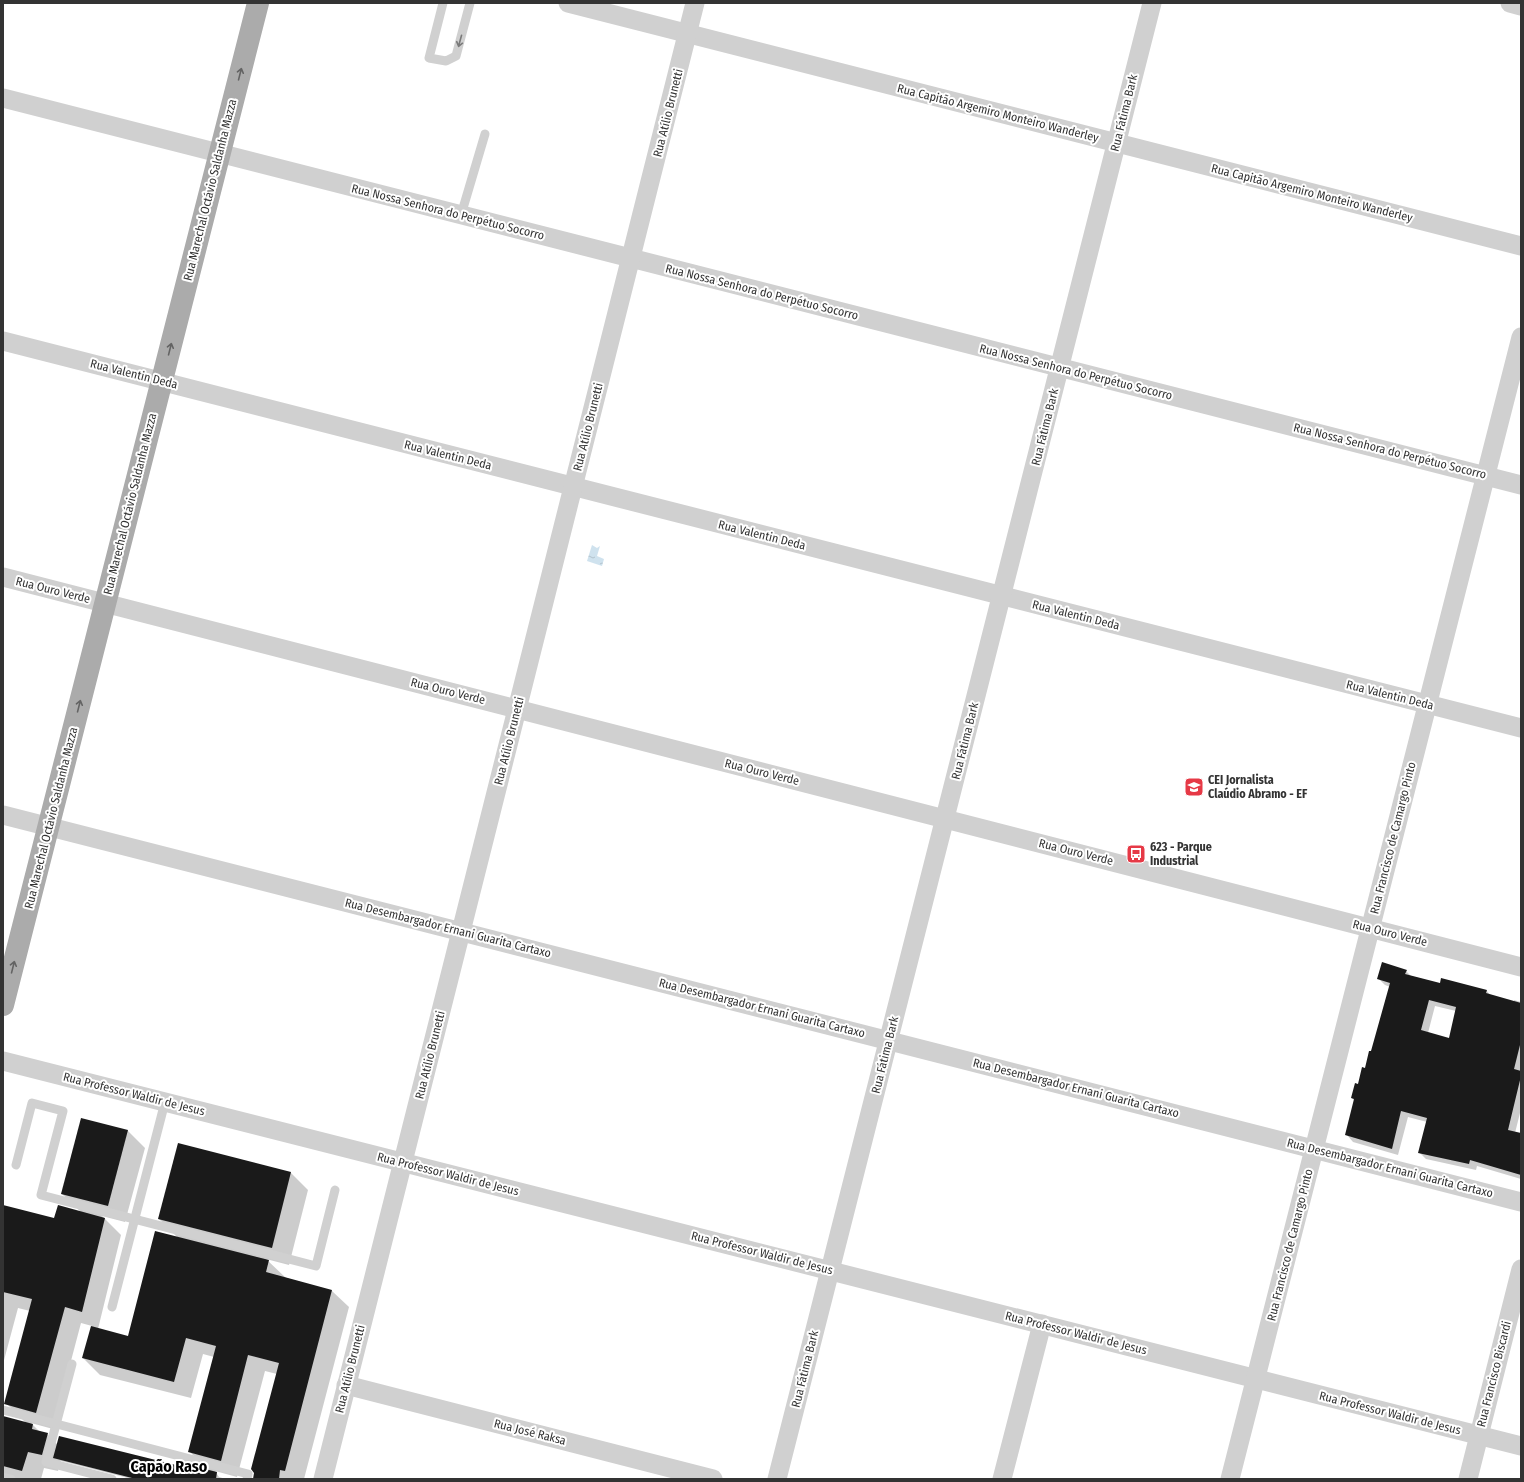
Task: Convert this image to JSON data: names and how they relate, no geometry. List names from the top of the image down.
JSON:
{
  "streets": {
    "main road": ["Rua Marechal Octávio Saldanha Mazza"],
    "street": [
      "Rua Atílio Brunetti",
      "Rua Capitão Argemiro Monteiro Wanderley",
      "Rua Fátima Bark",
      "Rua Nossa Senhora do Perpétuo Socorro",
      "Rua Valentin Deda",
      "Rua Ouro Verde",
      "Rua Francisco de Camargo Pinto",
      "Rua Desembargador Ernani Guarita Cartaxo",
      "Rua Professor Waldir de Jesus",
      "Rua Francisco Biscardi",
      "Rua José Raksa"
    ]
  },
  "crossings": [
    ["Rua Atílio Brunetti", "Rua Capitão Argemiro Monteiro Wanderley"],
    ["Rua Atílio Brunetti", "Rua Nossa Senhora do Perpétuo Socorro"],
    ["Rua Atílio Brunetti", "Rua Valentin Deda"],
    ["Rua Atílio Brunetti", "Rua Ouro Verde"],
    ["Rua Atílio Brunetti", "Rua Desembargador Ernani Guarita Cartaxo"],
    ["Rua Atílio Brunetti", "Rua Professor Waldir de Jesus"],
    ["Rua Atílio Brunetti", "Rua José Raksa"],
    ["Rua Capitão Argemiro Monteiro Wanderley", "Rua Fátima Bark"],
    ["Rua Fátima Bark", "Rua Nossa Senhora do Perpétuo Socorro"],
    ["Rua Fátima Bark", "Rua Valentin Deda"],
    ["Rua Fátima Bark", "Rua Ouro Verde"],
    ["Rua Fátima Bark", "Rua Desembargador Ernani Guarita Cartaxo"],
    ["Rua Fátima Bark", "Rua Professor Waldir de Jesus"],
    ["Rua Marechal Octávio Saldanha Mazza", "Rua Nossa Senhora do Perpétuo Socorro"],
    ["Rua Marechal Octávio Saldanha Mazza", "Rua Valentin Deda"],
    ["Rua Marechal Octávio Saldanha Mazza", "Rua Ouro Verde"],
    ["Rua Marechal Octávio Saldanha Mazza", "Rua Desembargador Ernani Guarita Cartaxo"],
    ["Rua Nossa Senhora do Perpétuo Socorro", "Rua Francisco de Camargo Pinto"],
    ["Rua Valentin Deda", "Rua Francisco de Camargo Pinto"],
    ["Rua Ouro Verde", "Rua Francisco de Camargo Pinto"],
    ["Rua Francisco de Camargo Pinto", "Rua Desembargador Ernani Guarita Cartaxo"],
    ["Rua Francisco de Camargo Pinto", "Rua Professor Waldir de Jesus"],
    ["Rua Professor Waldir de Jesus", "Rua Francisco Biscardi"]
  ],
  "one_way": ["Rua Marechal Octávio Saldanha Mazza"],
  "districts": ["Capão Raso"],
  "places": {
    "school or university": ["CEI Jornalista Claúdio Abramo - EF"],
    "bus stop": ["623 - Parque Industrial"]
  }
}
